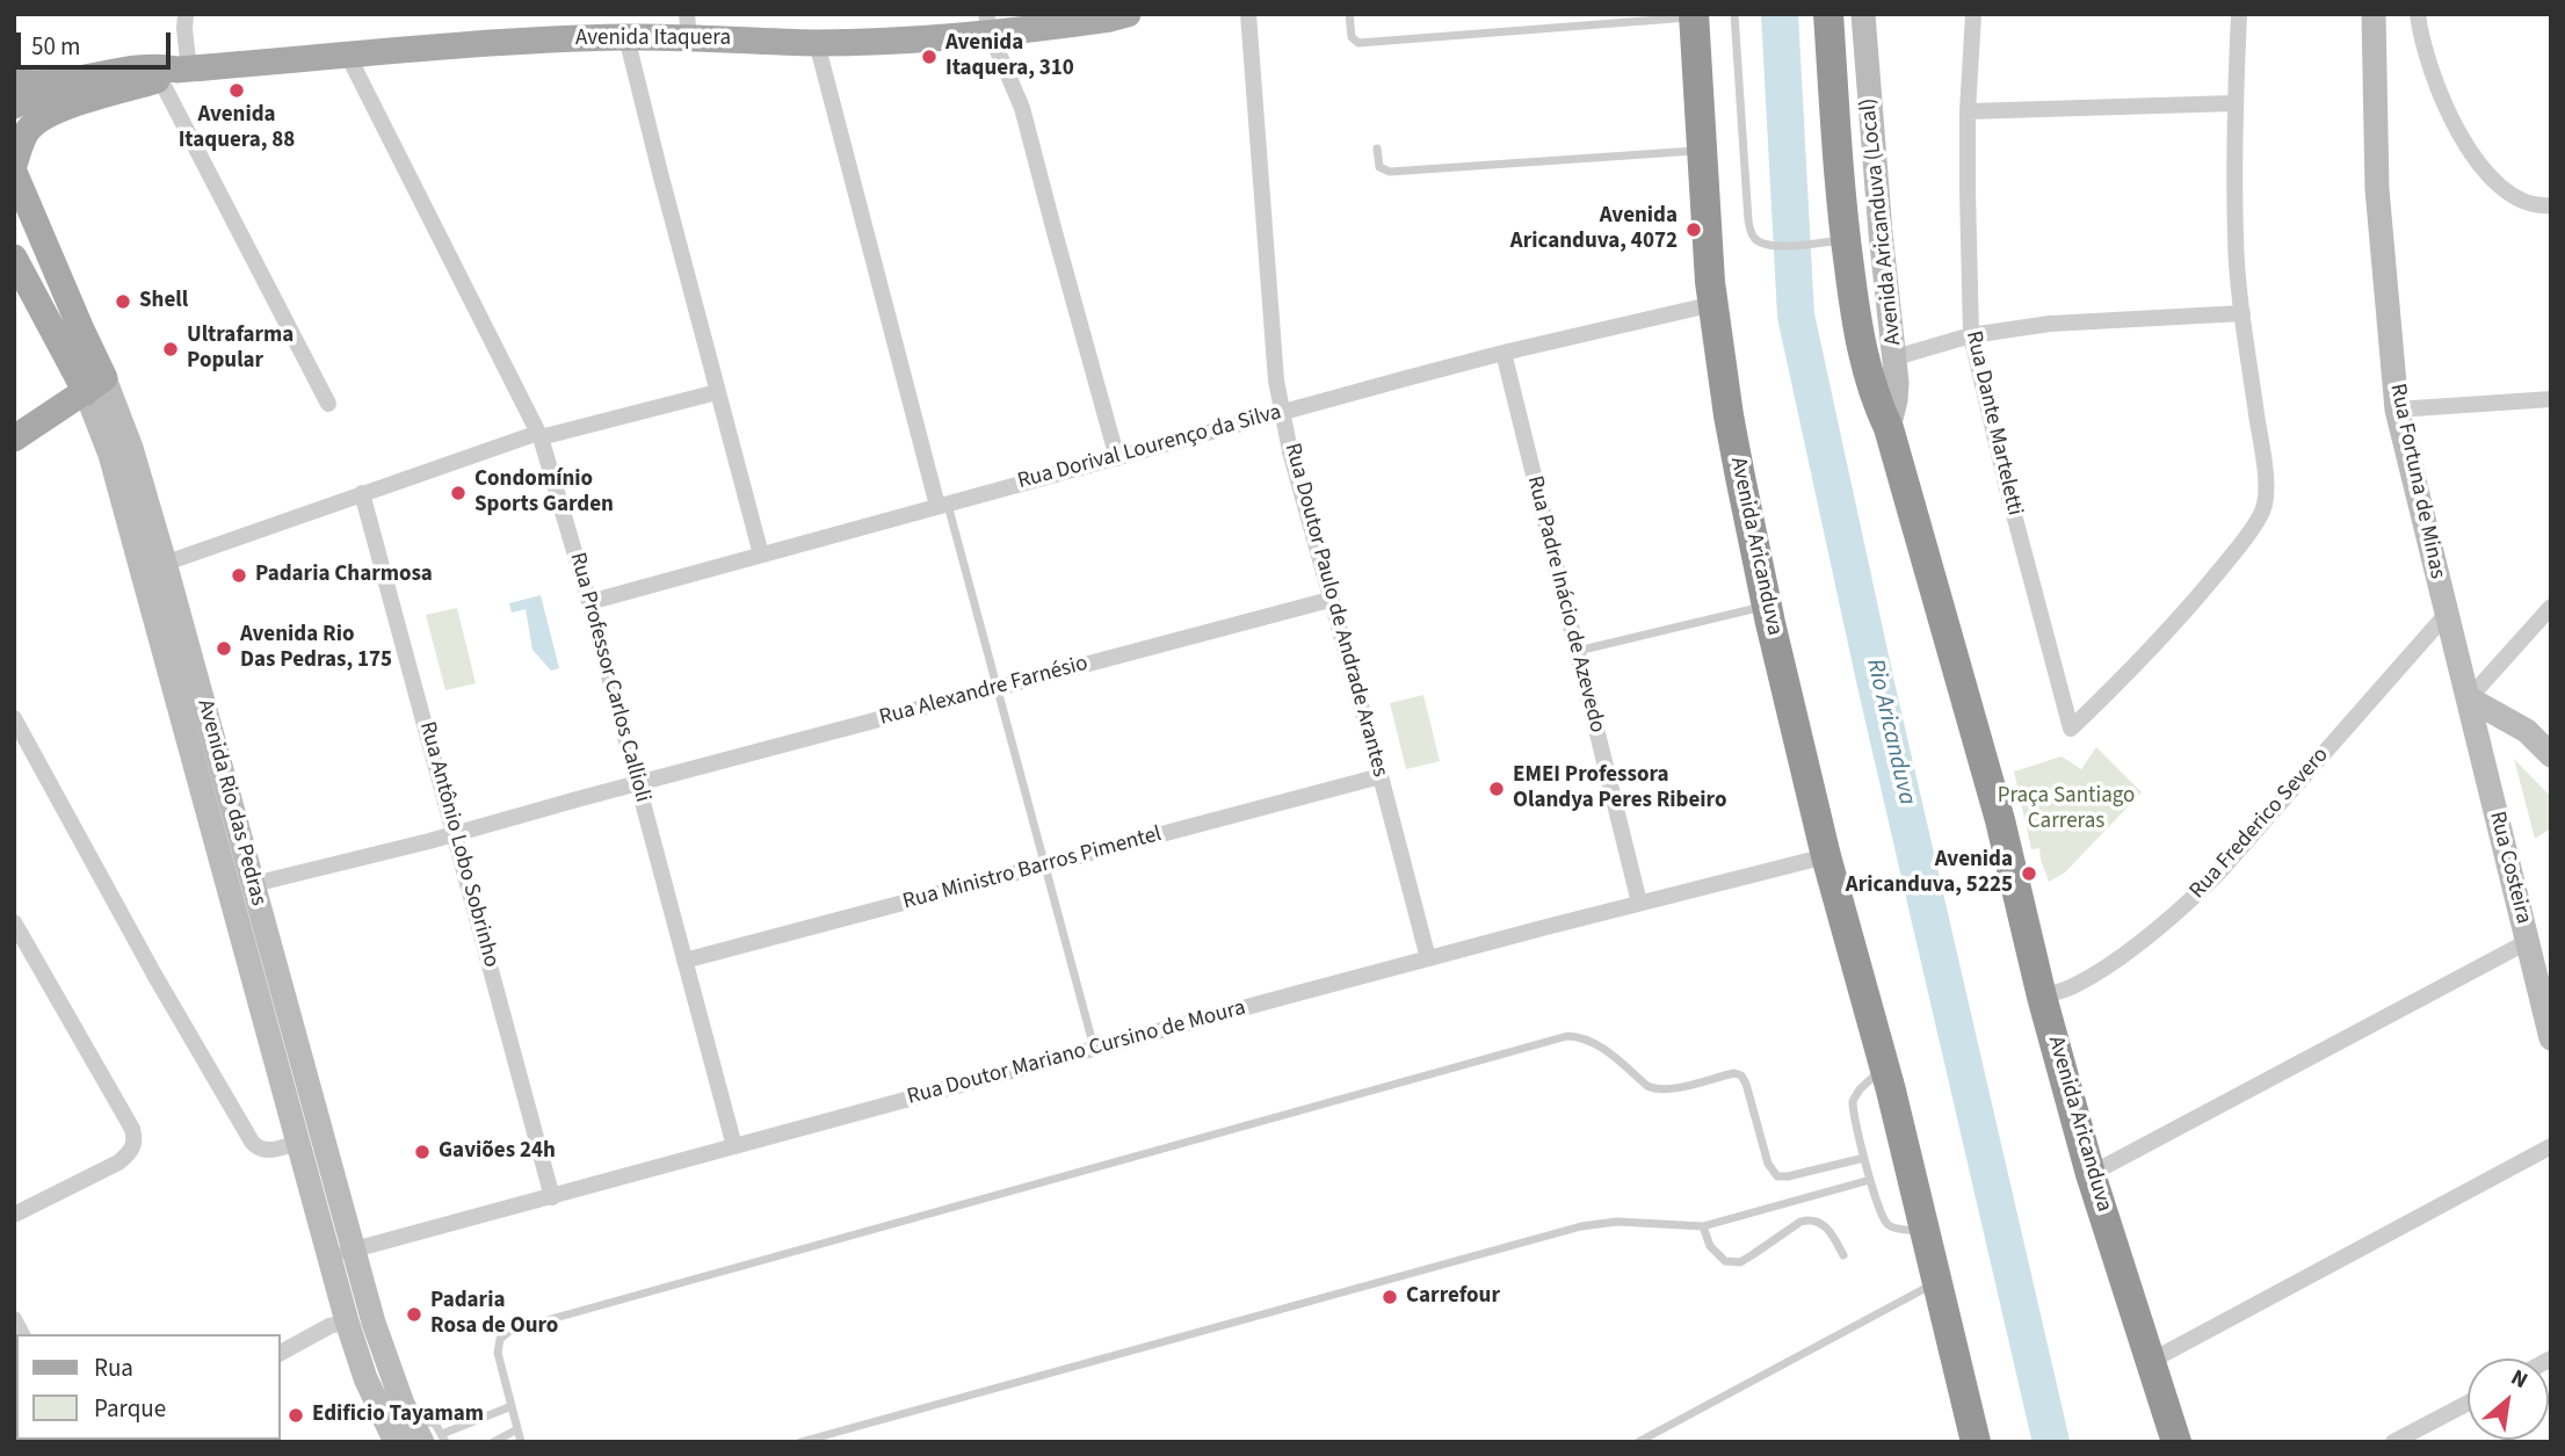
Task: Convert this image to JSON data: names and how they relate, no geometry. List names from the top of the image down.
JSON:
{
  "streets": {
    "highway": ["Avenida Aricanduva"],
    "main road": [
      "Avenida Itaquera",
      "Avenida Aricanduva (Local)",
      "Rua Fortuna de Minas",
      "Avenida Rio das Pedras",
      "Rua Costeira"
    ],
    "street": [
      "Rua Dante Marteletti",
      "Rua Dorival Lourenço da Silva",
      "Rua Padre Inácio de Azevedo",
      "Rua Doutor Paulo de Andrade Arantes",
      "Rua Professor Carlos Callioli",
      "Rua Alexandre Farnésio",
      "Rua Frederico Severo",
      "Rua Antônio Lobo Sobrinho",
      "Rua Ministro Barros Pimentel",
      "Rua Doutor Mariano Cursino de Moura"
    ]
  },
  "crossings": [
    ["Avenida Itaquera", "Rua Professor Carlos Callioli"],
    ["Avenida Aricanduva (Local)", "Avenida Aricanduva"],
    ["Rua Dorival Lourenço da Silva", "Avenida Aricanduva"],
    ["Rua Dorival Lourenço da Silva", "Rua Padre Inácio de Azevedo"],
    ["Rua Dorival Lourenço da Silva", "Rua Doutor Paulo de Andrade Arantes"],
    ["Rua Dorival Lourenço da Silva", "Rua Professor Carlos Callioli"],
    ["Rua Fortuna de Minas", "Rua Frederico Severo"],
    ["Rua Fortuna de Minas", "Rua Costeira"],
    ["Avenida Aricanduva", "Rua Frederico Severo"],
    ["Avenida Aricanduva", "Rua Doutor Mariano Cursino de Moura"],
    ["Rua Padre Inácio de Azevedo", "Rua Doutor Mariano Cursino de Moura"],
    ["Rua Doutor Paulo de Andrade Arantes", "Rua Alexandre Farnésio"],
    ["Rua Doutor Paulo de Andrade Arantes", "Rua Ministro Barros Pimentel"],
    ["Rua Doutor Paulo de Andrade Arantes", "Rua Doutor Mariano Cursino de Moura"],
    ["Rua Professor Carlos Callioli", "Rua Alexandre Farnésio"],
    ["Rua Professor Carlos Callioli", "Rua Ministro Barros Pimentel"],
    ["Rua Professor Carlos Callioli", "Rua Doutor Mariano Cursino de Moura"],
    ["Rua Alexandre Farnésio", "Avenida Rio das Pedras"],
    ["Rua Alexandre Farnésio", "Rua Antônio Lobo Sobrinho"],
    ["Avenida Rio das Pedras", "Rua Doutor Mariano Cursino de Moura"],
    ["Rua Antônio Lobo Sobrinho", "Rua Doutor Mariano Cursino de Moura"]
  ],
  "water": ["Rio Aricanduva"],
  "parks": ["Praça Santiago Carreras"],
  "places": [
    "Avenida Itaquera, 310",
    "Avenida Itaquera, 88",
    "Avenida Aricanduva, 4072",
    "Shell",
    "Ultrafarma Popular",
    "Condomínio Sports Garden",
    "Padaria Charmosa",
    "Avenida Rio Das Pedras, 175",
    "EMEI Professora Olandya Peres Ribeiro",
    "Avenida Aricanduva, 5225",
    "Gaviões 24h",
    "Carrefour",
    "Padaria Rosa de Ouro",
    "Edificio Tayamam"
  ],
  "legend": ["Rua", "Parque"],
  "scale_bar": "50 m",
  "north": "top right"
}
